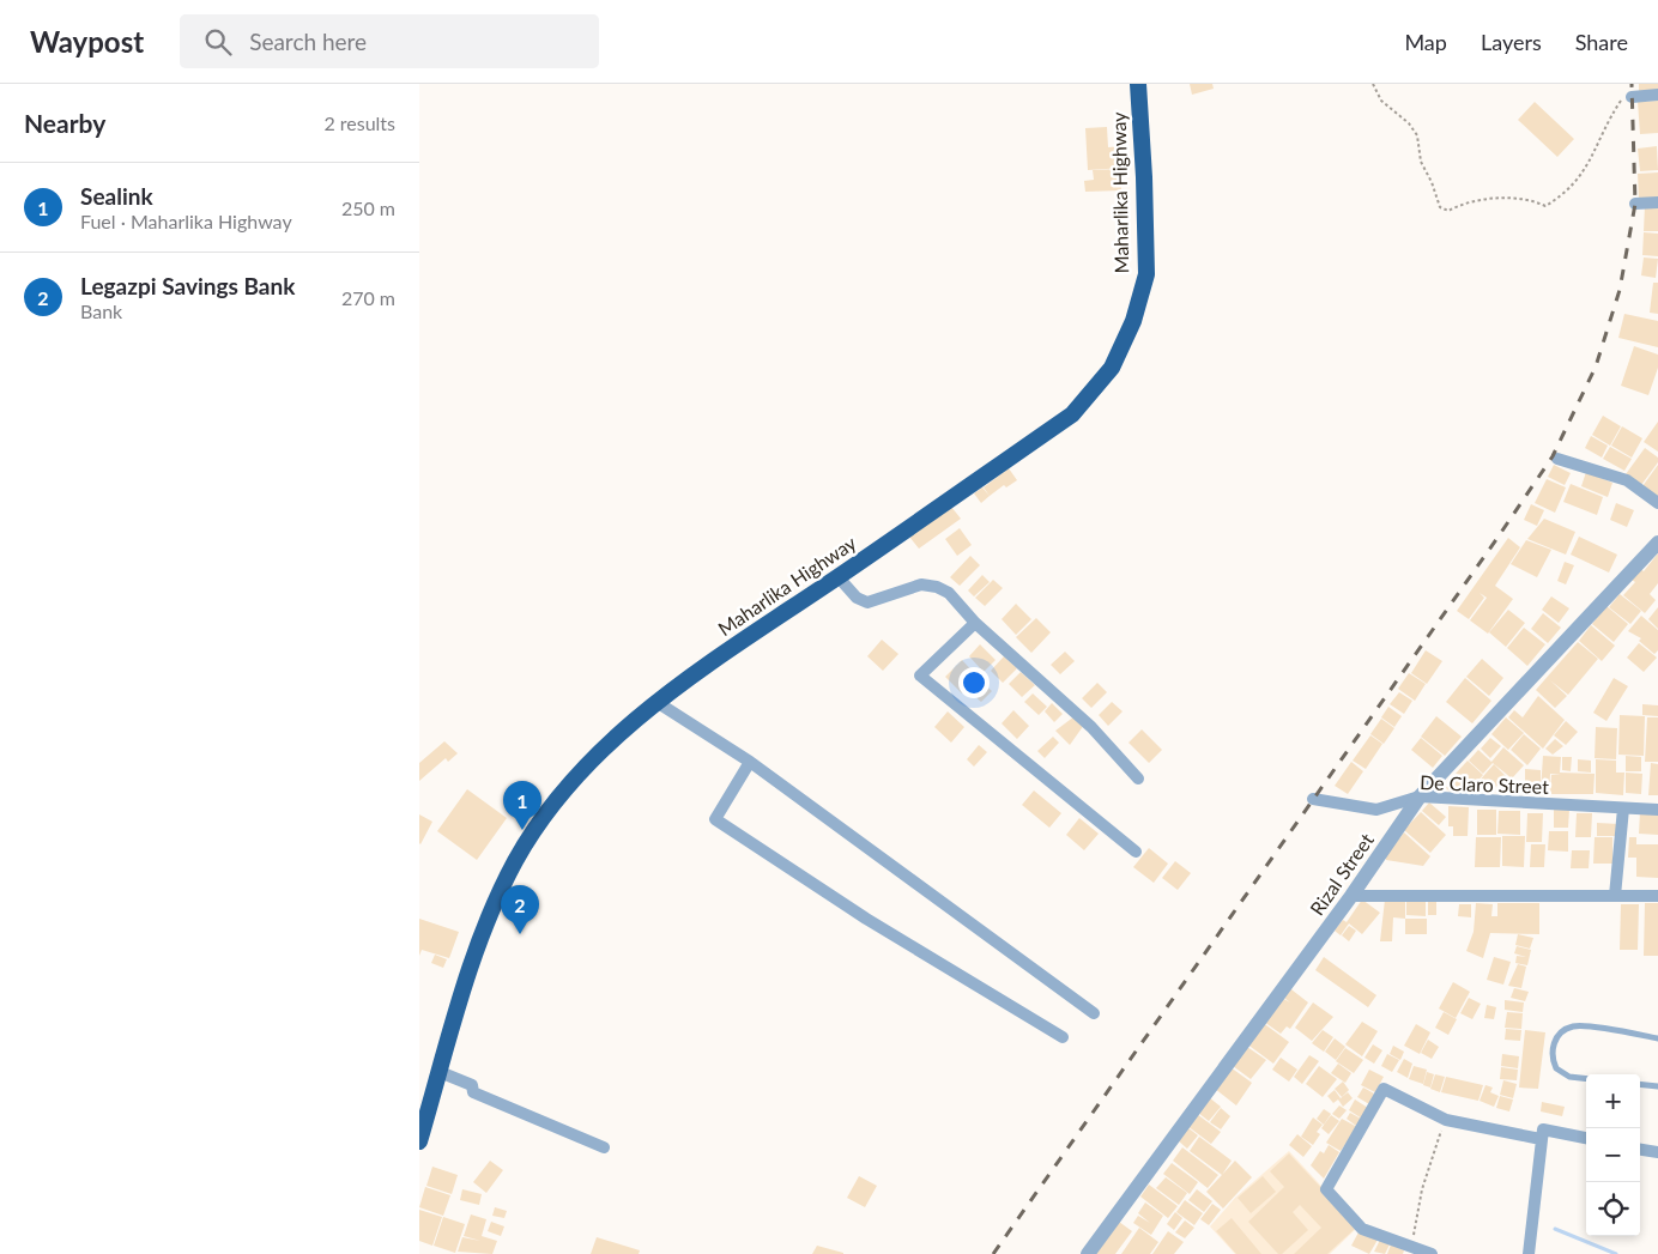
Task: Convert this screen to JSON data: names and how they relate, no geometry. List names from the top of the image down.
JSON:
{
  "streets": {
    "highway": ["Maharlika Highway"],
    "street": ["De Claro Street", "Rizal Street"]
  },
  "crossings": [
    ["De Claro Street", "Rizal Street"]
  ],
  "page": {
    "header": "Waypost",
    "search": "Search here",
    "nav": ["Map", "Layers", "Share"],
    "heading": ["Nearby", "2 results"],
    "list": [
      {
        "mark": "1",
        "name": "Sealink",
        "note": "Fuel · Maharlika Highway",
        "value": "250 m"
      },
      {
        "mark": "2",
        "name": "Legazpi Savings Bank",
        "note": "Bank",
        "value": "270 m"
      }
    ],
    "pins": ["1", "2"],
    "map_buttons": ["+", "−"]
  }
}
